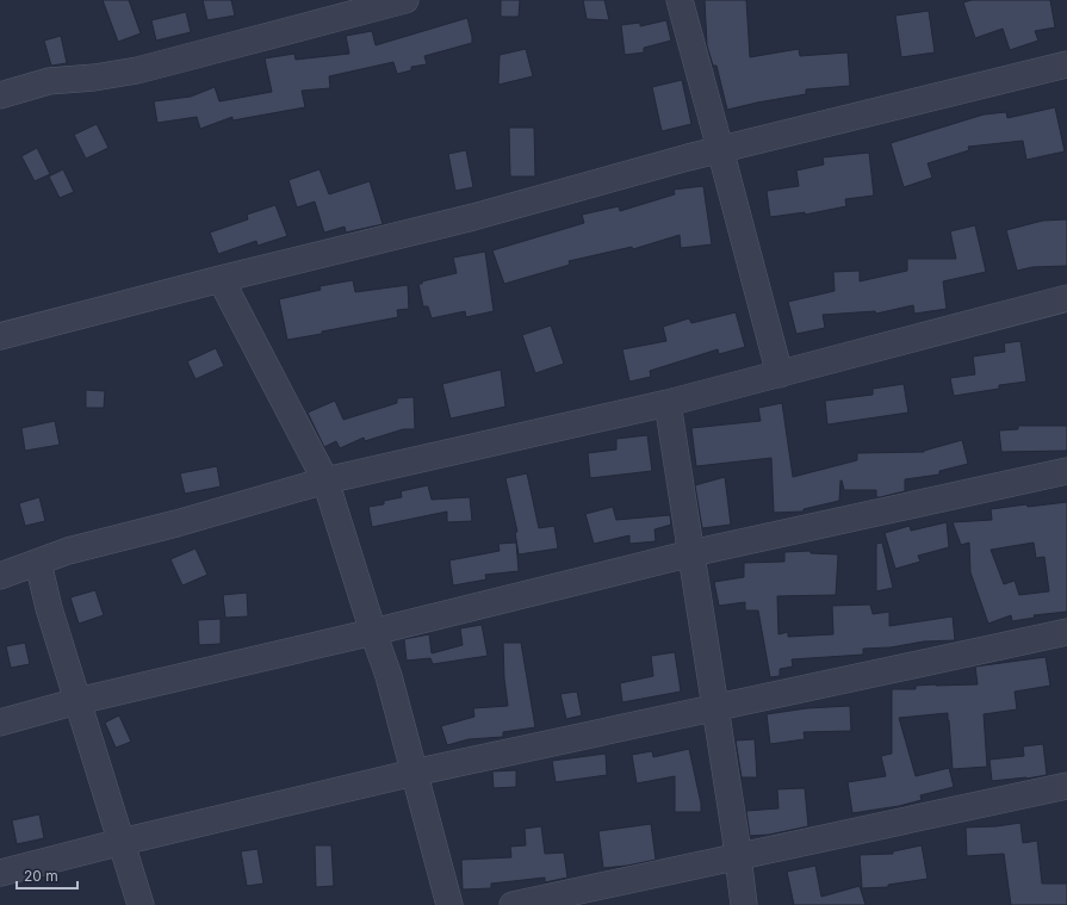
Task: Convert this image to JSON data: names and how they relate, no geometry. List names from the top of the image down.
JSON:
{
  "scale_bar": "20 m"
}
